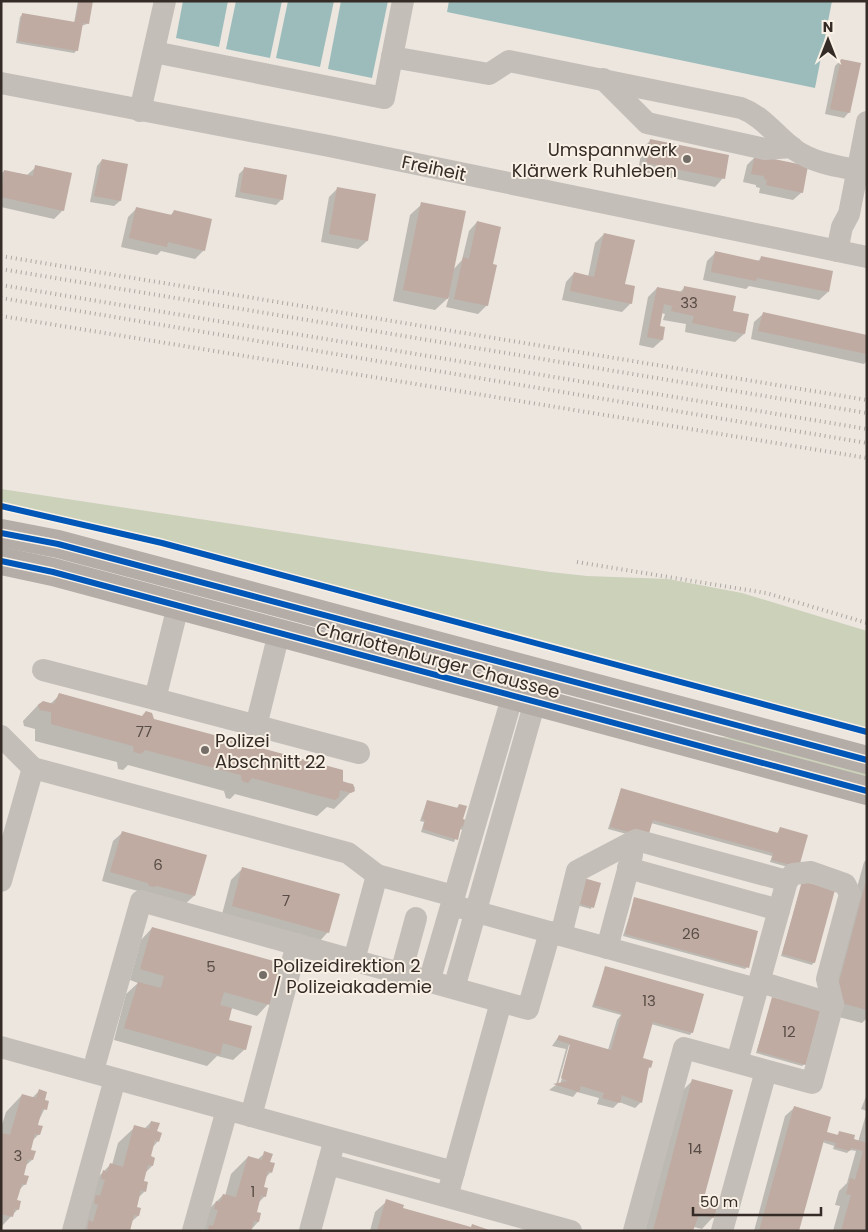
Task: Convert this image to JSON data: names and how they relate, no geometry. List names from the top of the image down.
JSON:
{
  "streets": {
    "main road": ["Charlottenburger Chaussee"],
    "street": ["Freiheit"]
  },
  "places": ["Umspannwerk Klärwerk Ruhleben", "Polizei Abschnitt 22", "Polizeidirektion 2 / Polizeiakademie"],
  "house_numbers": [
    "33",
    "77",
    "6",
    "7",
    "26",
    "5",
    "13",
    "12",
    "14",
    "3",
    "1"
  ],
  "scale_bar": "50 m",
  "north": "top"
}
